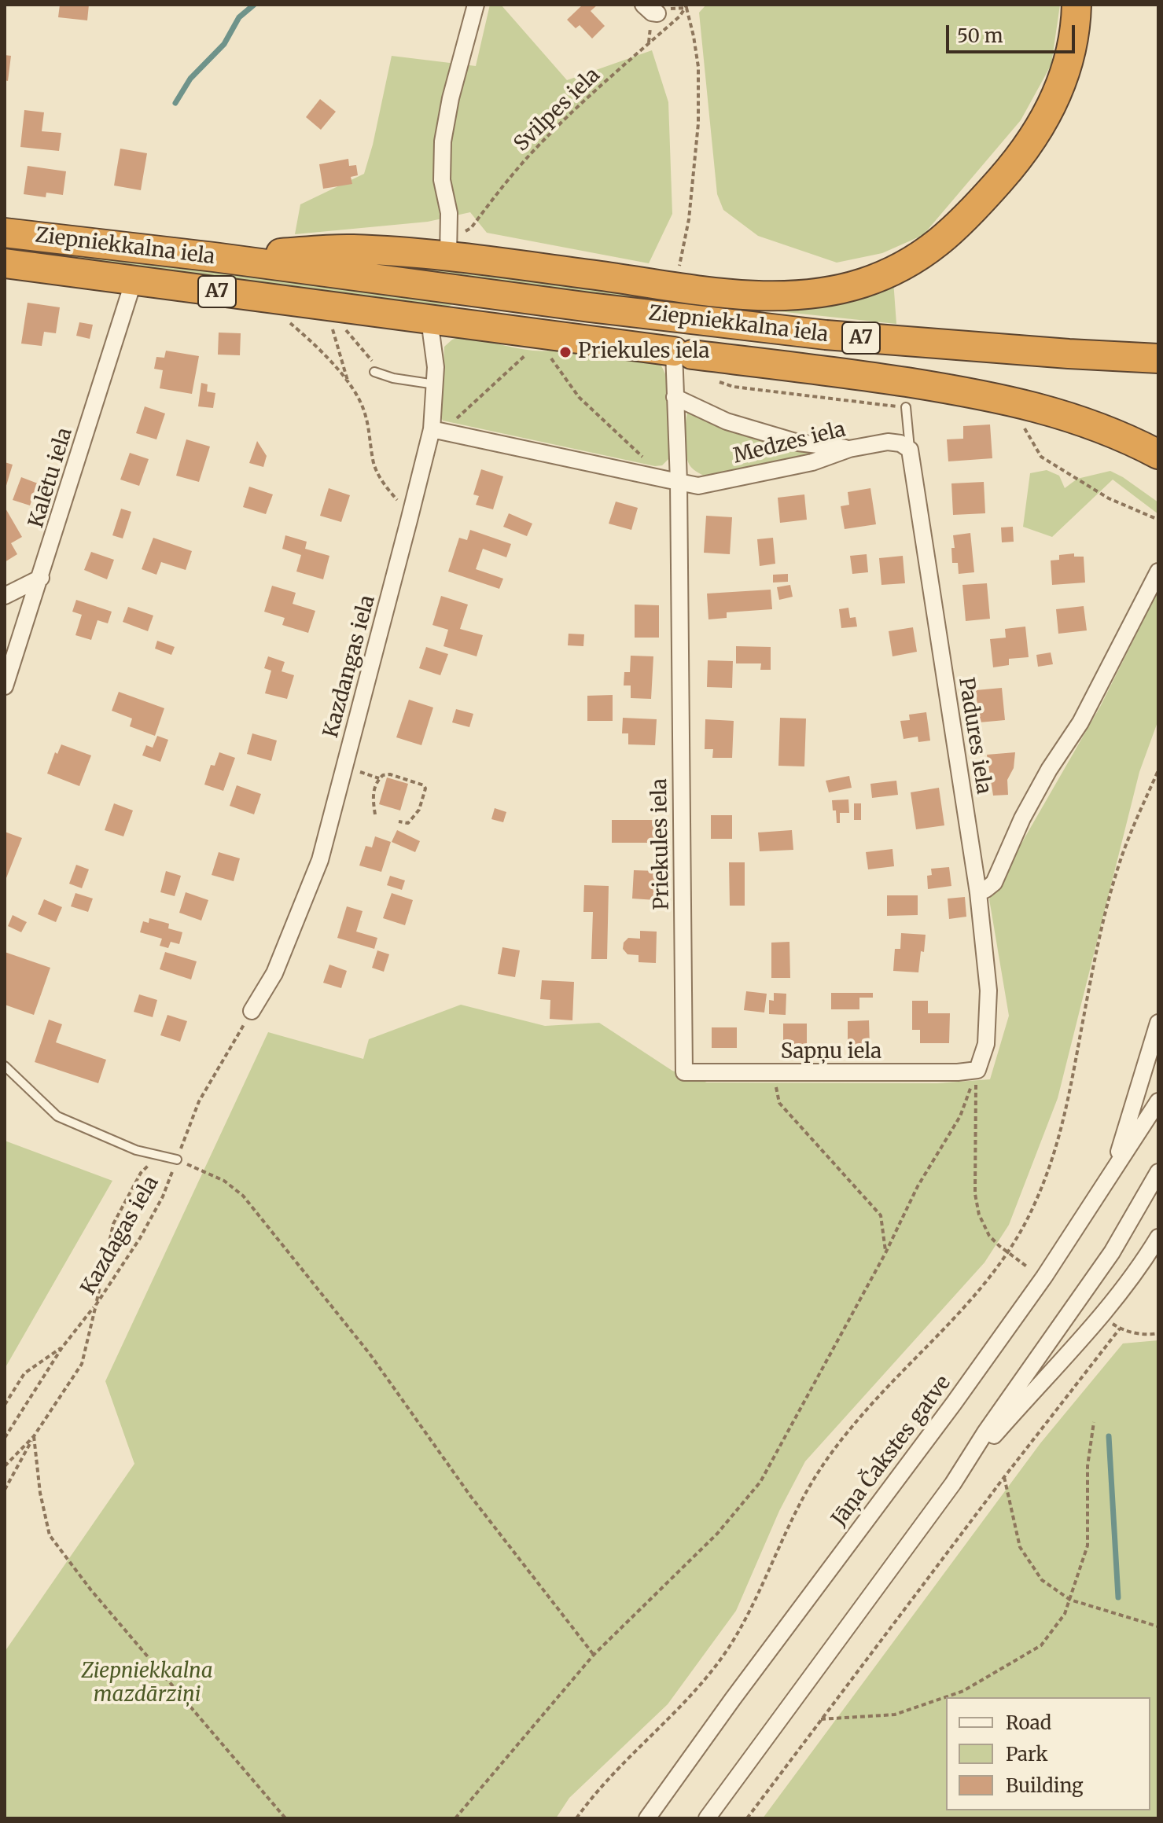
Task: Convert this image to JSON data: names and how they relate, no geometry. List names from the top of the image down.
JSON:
{
  "streets": {
    "highway": ["Ziepniekkalna iela", "A7"],
    "street": [
      "Medzes iela",
      "Kalētu iela",
      "Kazdangas iela",
      "Padures iela",
      "Priekules iela",
      "Sapņu iela",
      "Jāņa Čakstes gatve"
    ],
    "path": ["Svilpes iela", "Kazdagas iela"]
  },
  "crossings": [
    ["Ziepniekkalna iela", "Kalētu iela"],
    ["Ziepniekkalna iela", "Kazdangas iela"],
    ["Ziepniekkalna iela", "Priekules iela"],
    ["Medzes iela", "Kazdangas iela"],
    ["Medzes iela", "Padures iela"],
    ["Medzes iela", "Priekules iela"],
    ["Kazdangas iela", "Kazdagas iela"],
    ["Padures iela", "Sapņu iela"],
    ["Priekules iela", "Sapņu iela"]
  ],
  "parks": ["Ziepniekkalna mazdārziņi"],
  "places": ["Priekules iela"],
  "legend": ["Road", "Park", "Building"],
  "scale_bar": "50 m"
}
